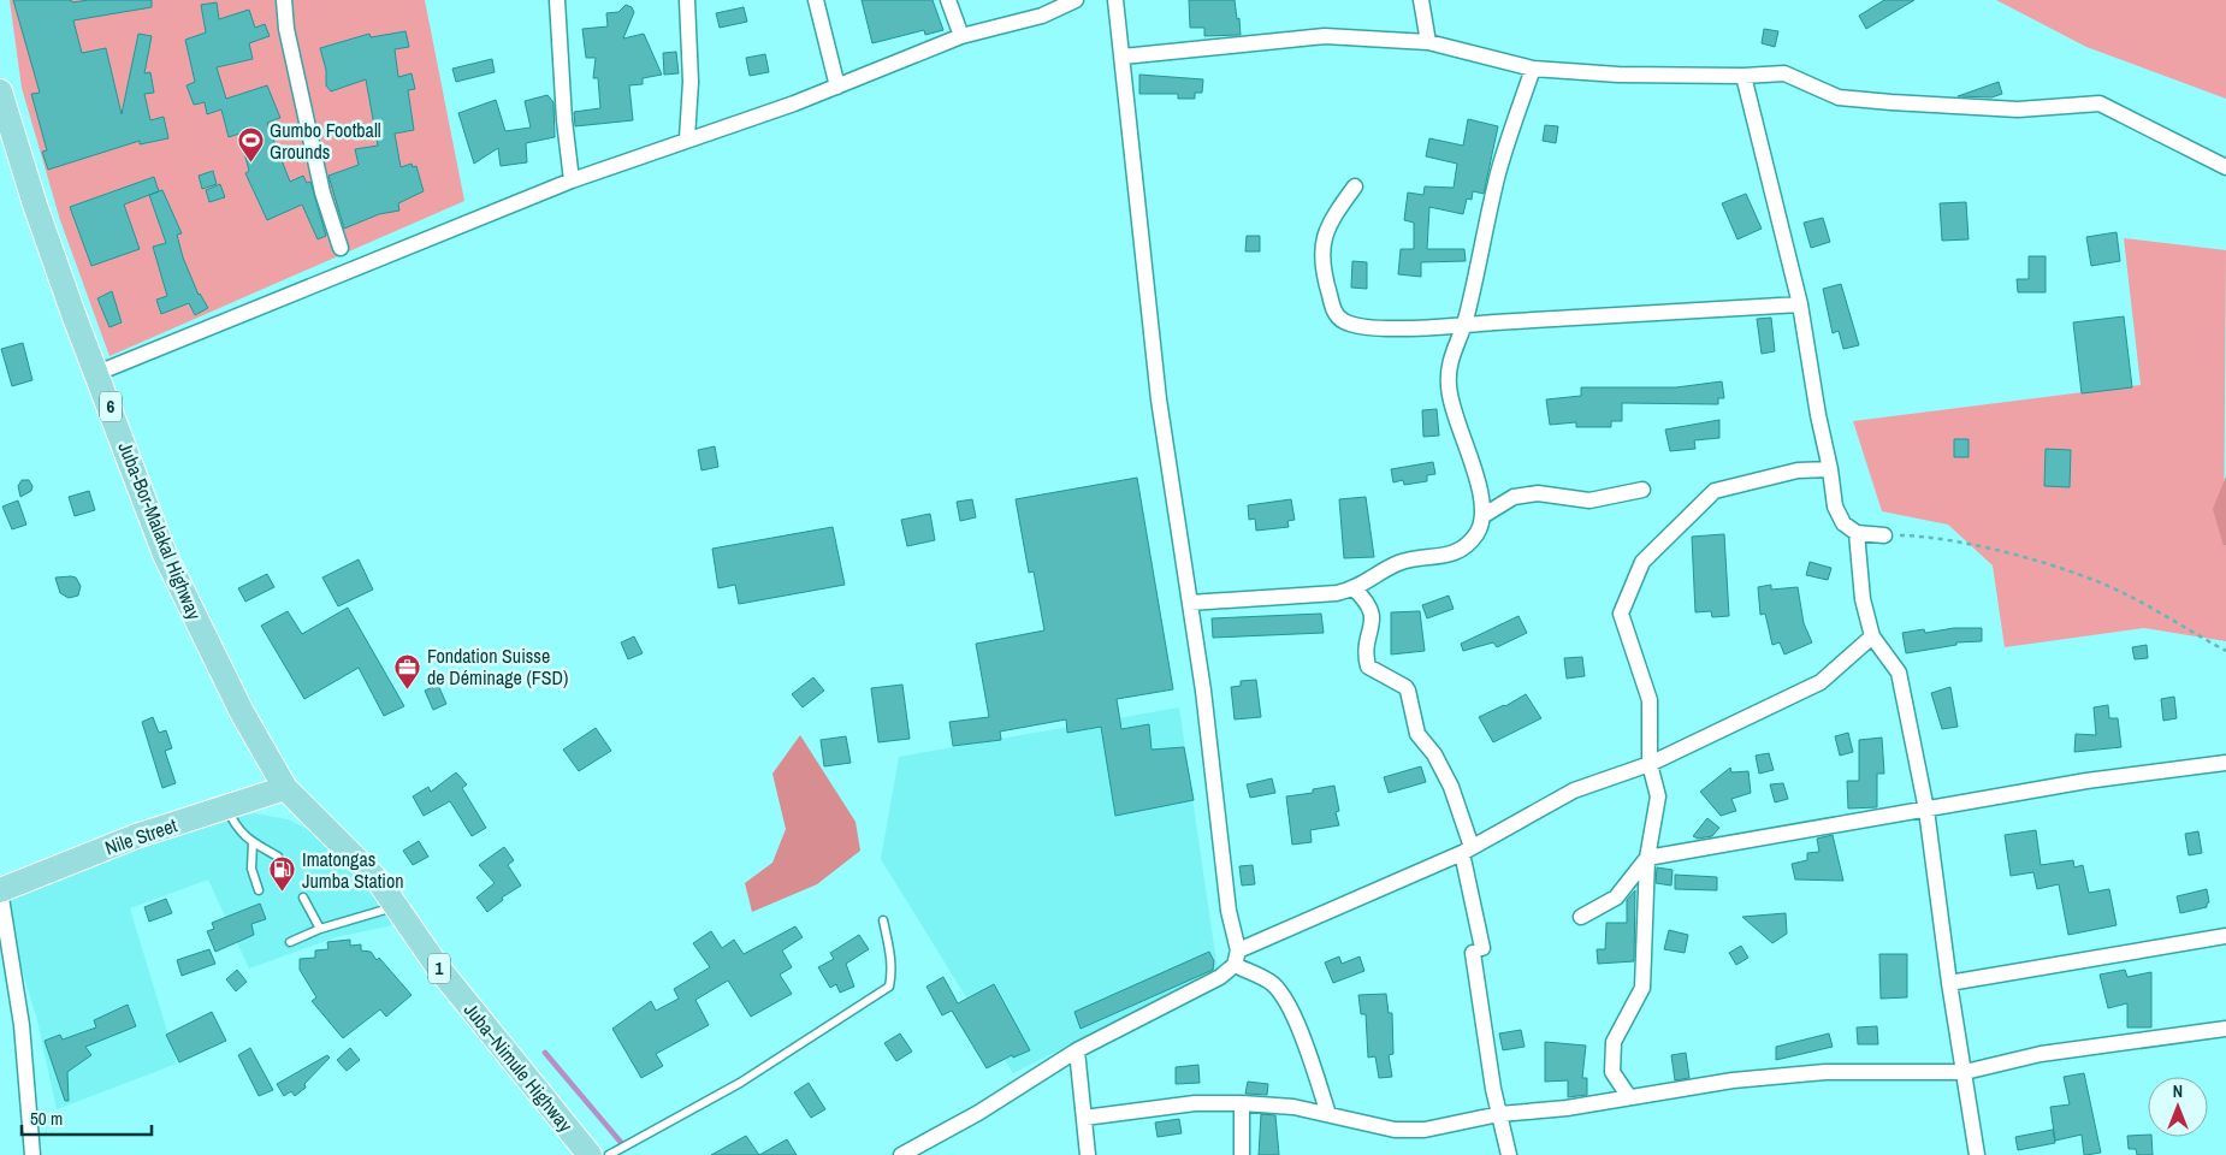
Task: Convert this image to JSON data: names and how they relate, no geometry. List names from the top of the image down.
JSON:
{
  "streets": {
    "main road": [
      "6",
      "Juba-Bor-Malakal Highway",
      "Nile Street",
      "1",
      "Juba–Nimule Highway"
    ]
  },
  "crossings": [
    ["Juba-Bor-Malakal Highway", "Nile Street"],
    ["Juba-Bor-Malakal Highway", "Juba–Nimule Highway"],
    ["Nile Street", "Juba–Nimule Highway"]
  ],
  "places": {
    "sports": ["Gumbo Football Grounds"],
    "office": ["Fondation Suisse de Déminage (FSD)"],
    "fuel station": ["Imatongas Jumba Station"]
  },
  "scale_bar": "50 m",
  "north": "top"
}
